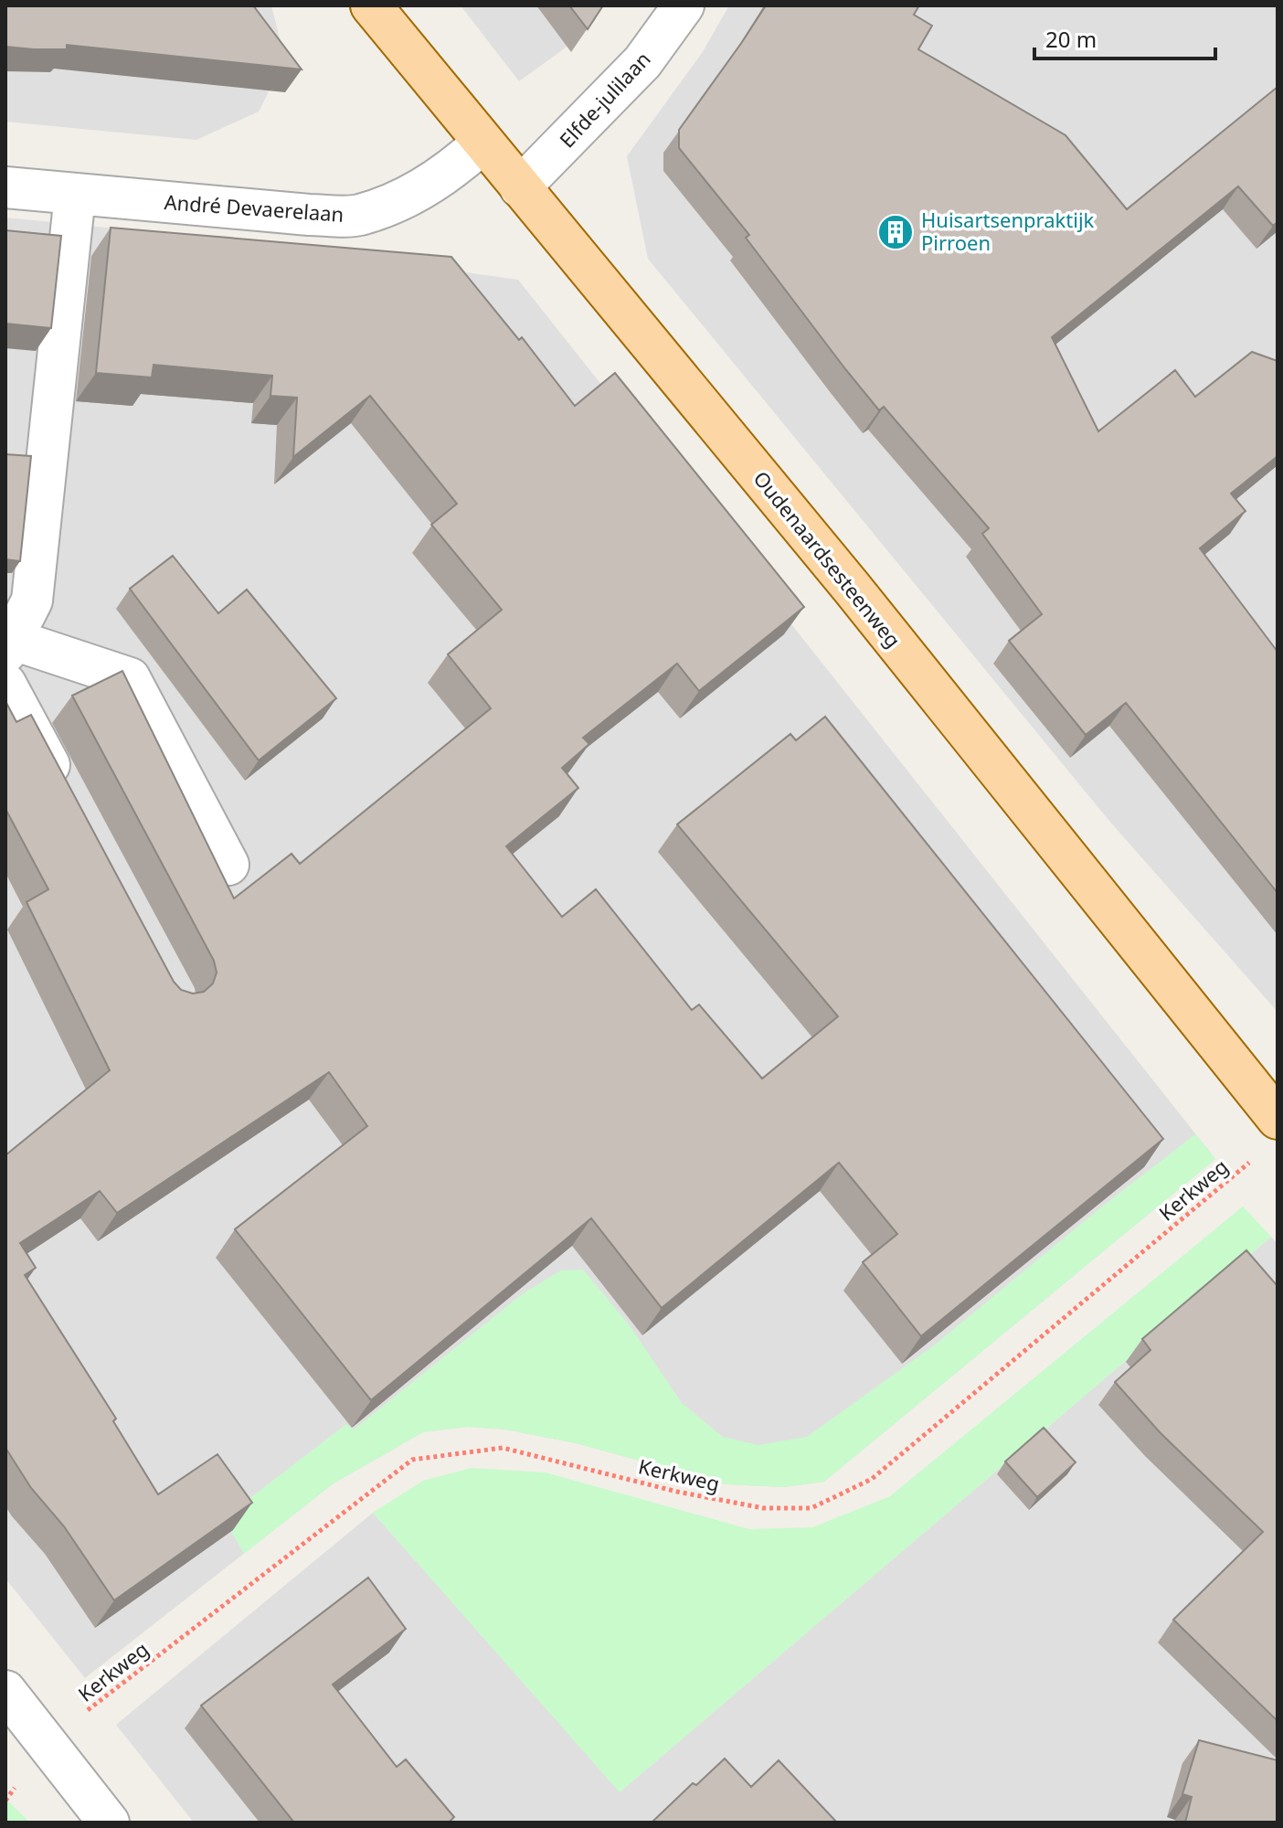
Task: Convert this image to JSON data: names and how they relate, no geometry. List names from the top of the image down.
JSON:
{
  "streets": {
    "main road": ["Oudenaardsesteenweg"],
    "street": ["Elfde-julilaan", "André Devaerelaan"],
    "path": ["Kerkweg"]
  },
  "crossings": [
    ["Elfde-julilaan", "Oudenaardsesteenweg"],
    ["André Devaerelaan", "Oudenaardsesteenweg"]
  ],
  "places": {
    "building": ["Huisartsenpraktijk Pirroen"]
  },
  "scale_bar": "20 m"
}
